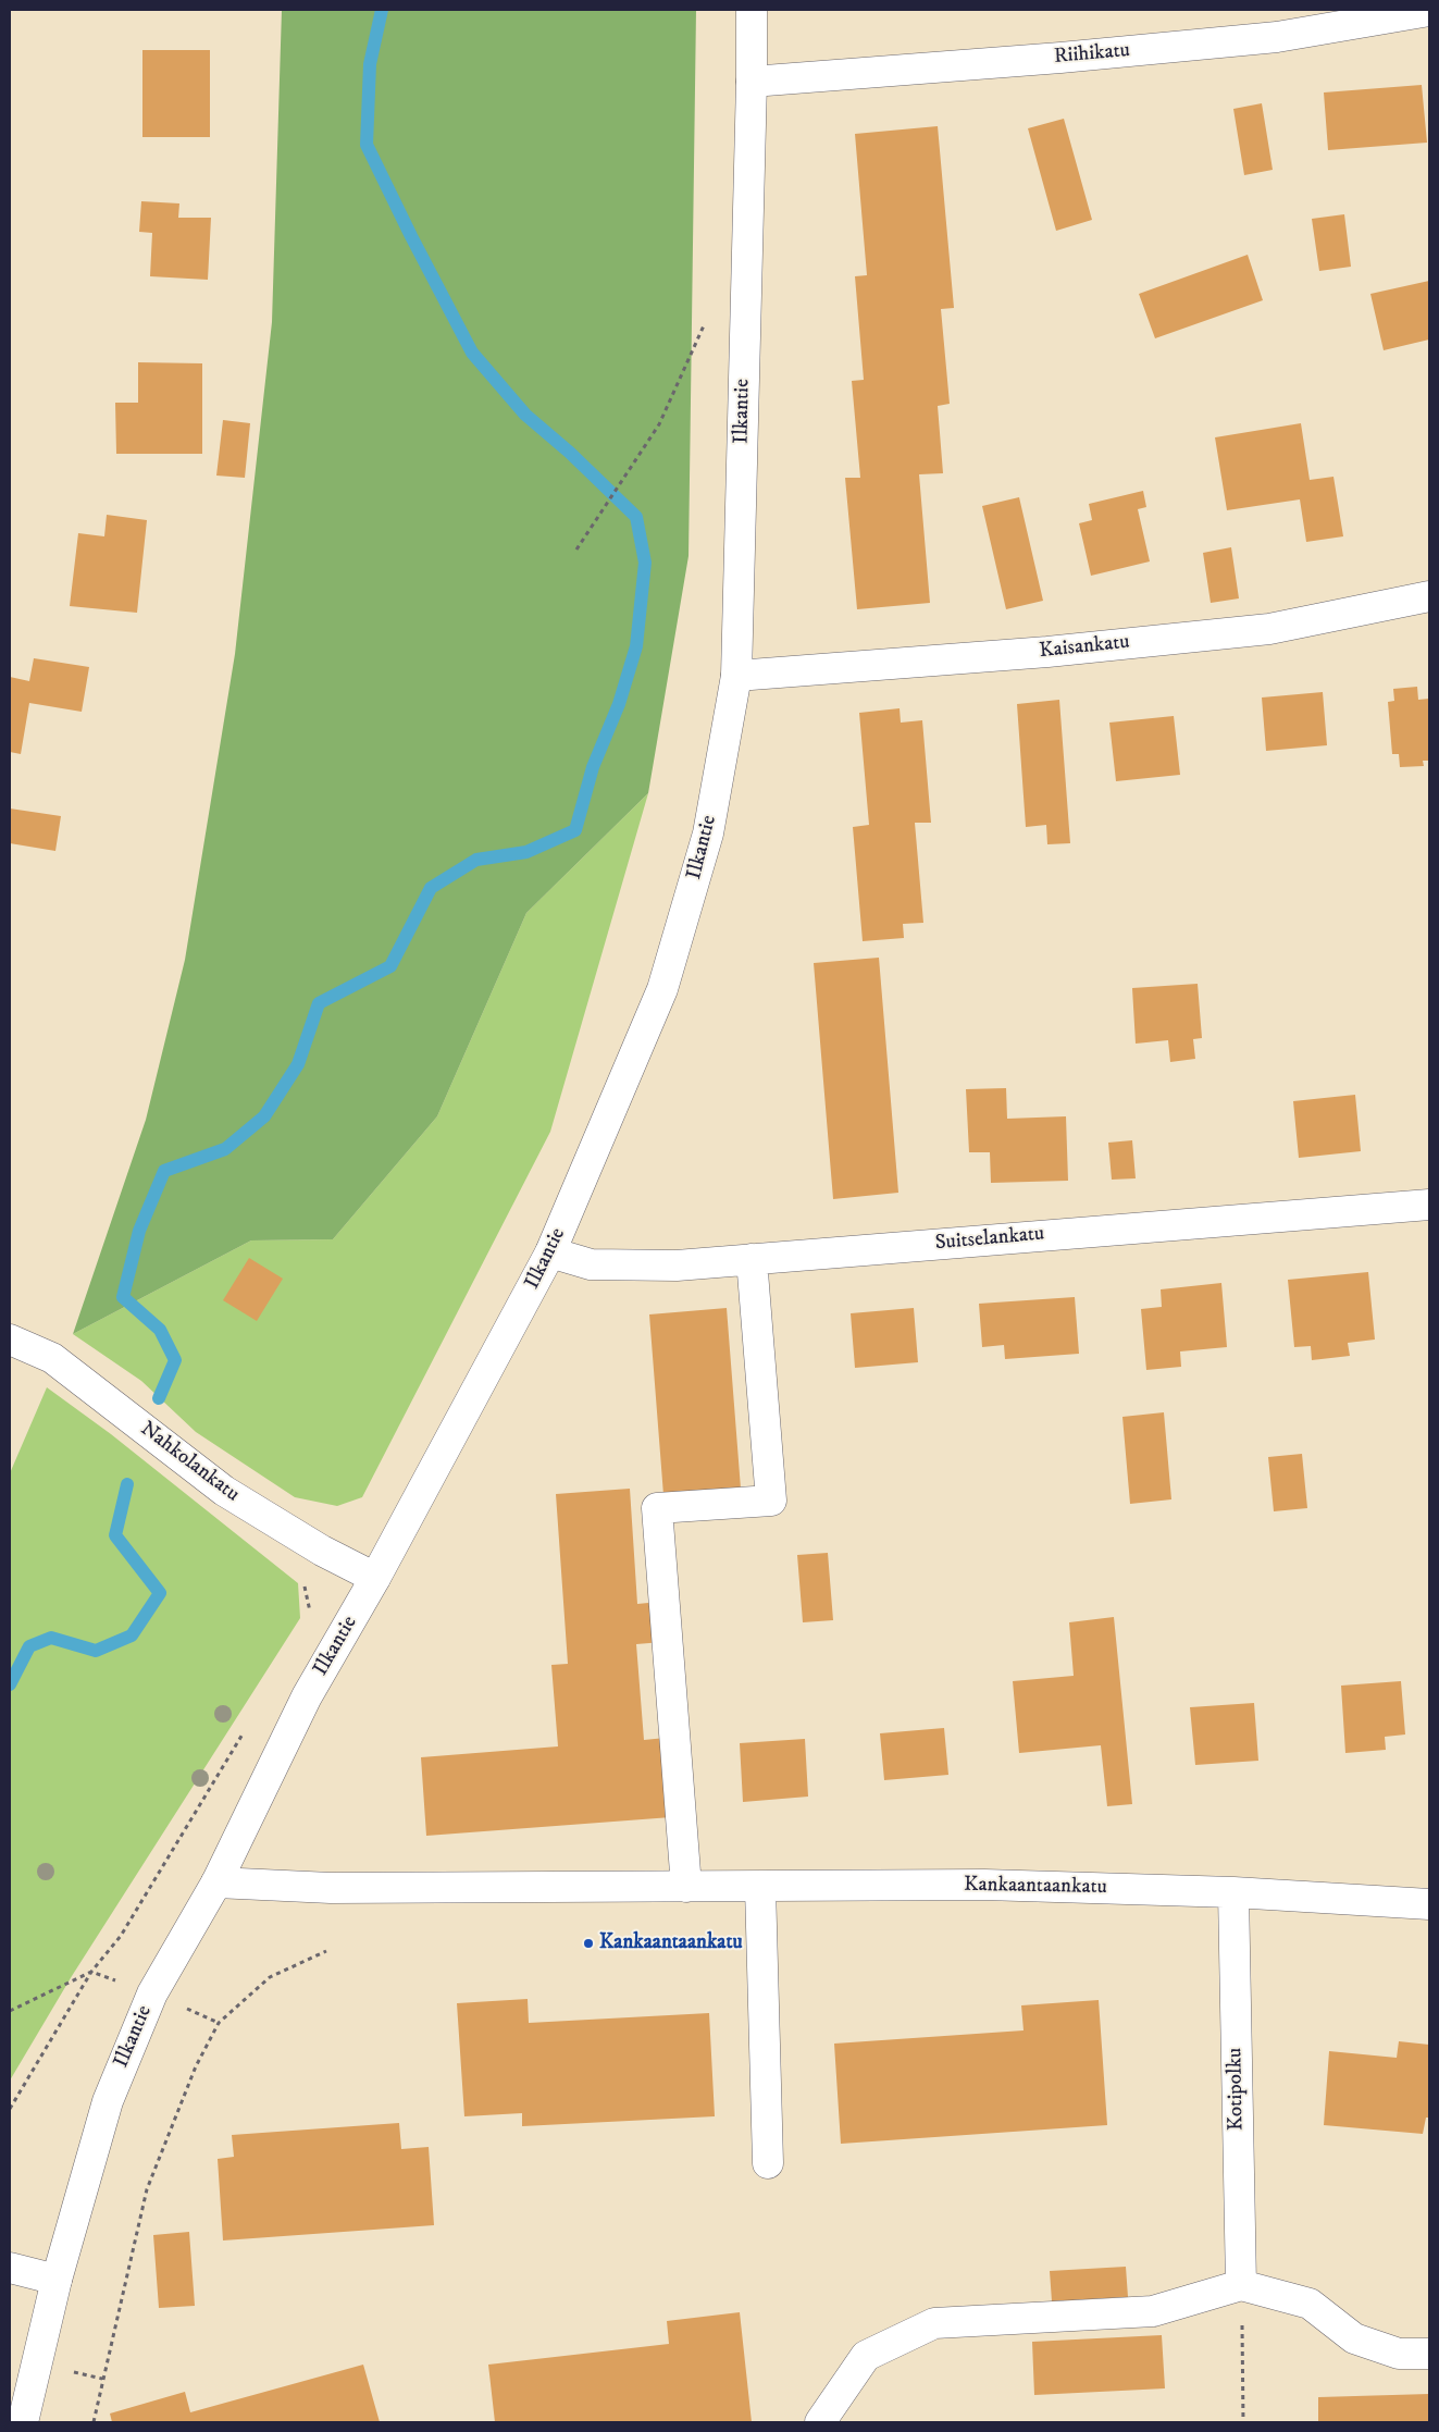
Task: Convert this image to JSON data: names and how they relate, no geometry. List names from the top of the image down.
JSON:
{
  "streets": {
    "street": [
      "Riihikatu",
      "Ilkantie",
      "Kaisankatu",
      "Suitselankatu",
      "Nahkolankatu",
      "Kankaantaankatu",
      "Kotipolku"
    ]
  },
  "crossings": [
    ["Riihikatu", "Ilkantie"],
    ["Ilkantie", "Kaisankatu"],
    ["Ilkantie", "Suitselankatu"],
    ["Ilkantie", "Nahkolankatu"],
    ["Ilkantie", "Kankaantaankatu"],
    ["Kankaantaankatu", "Kotipolku"]
  ],
  "places": ["Kankaantaankatu"]
}
